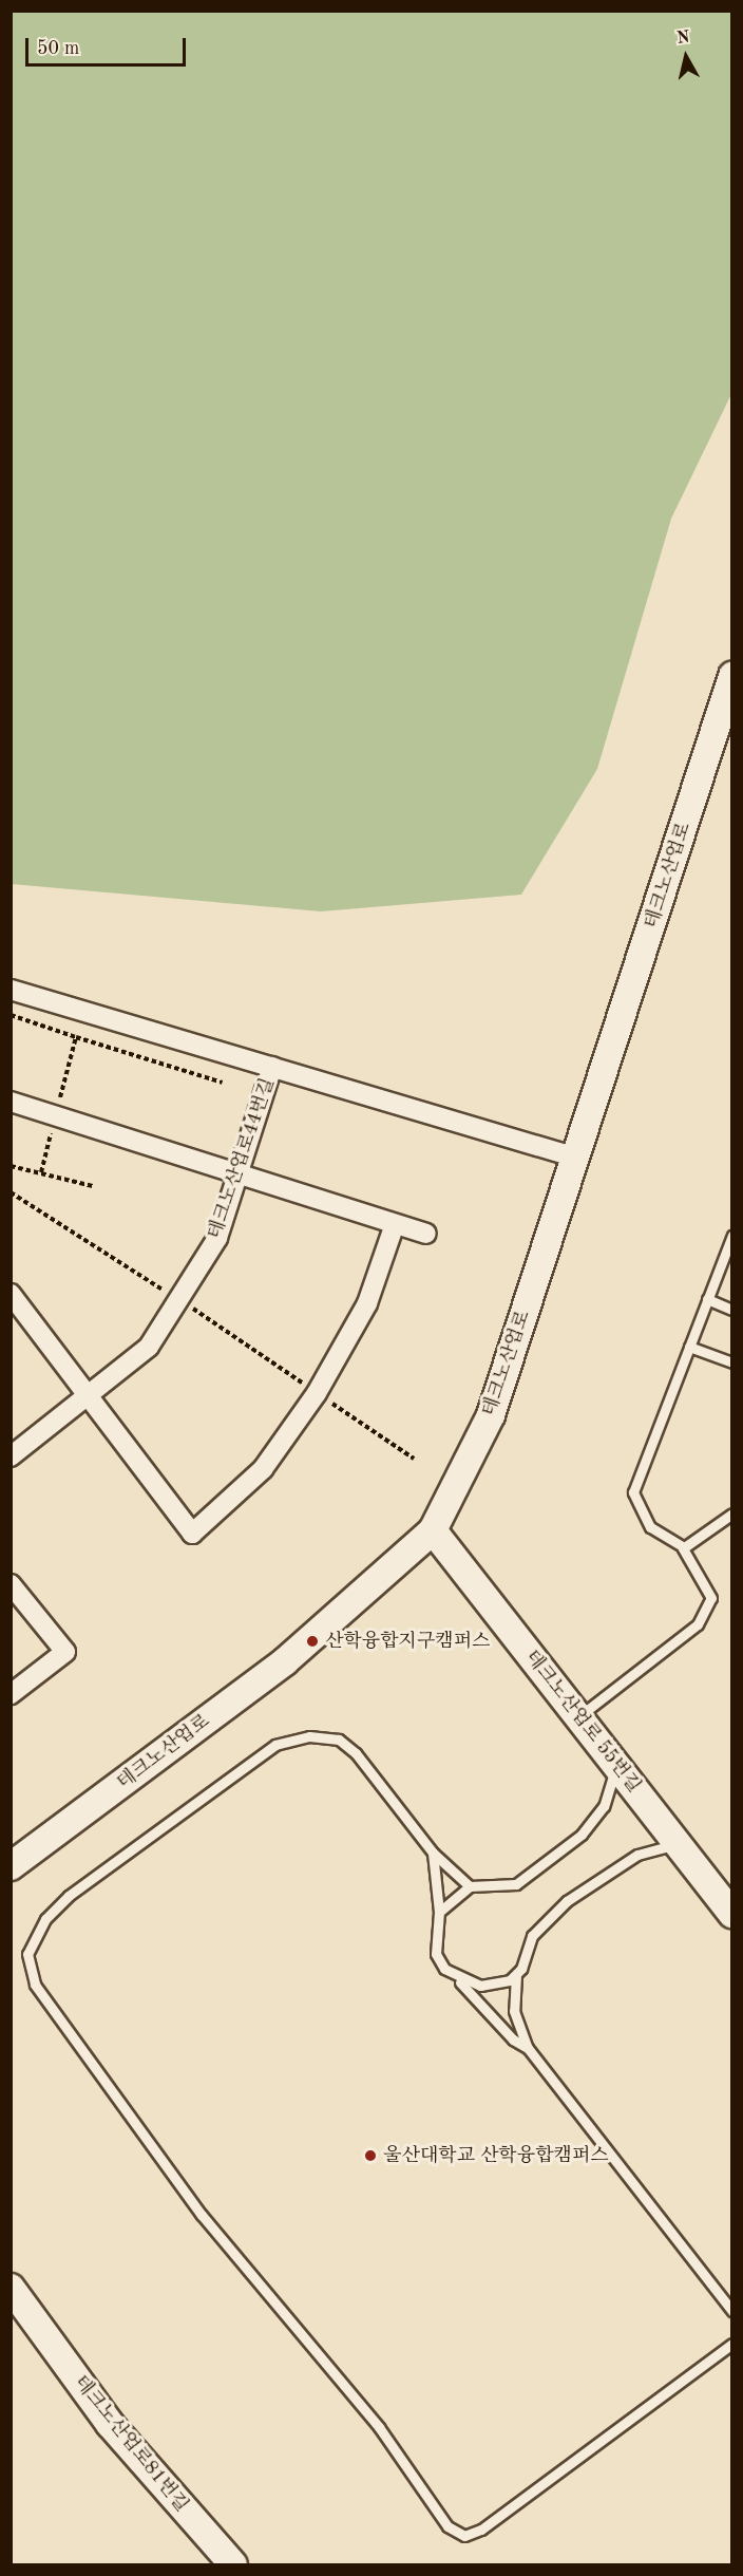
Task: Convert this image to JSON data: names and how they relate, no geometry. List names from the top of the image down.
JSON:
{
  "streets": {
    "main road": ["테크노산업로", "테크노산업로 55번길", "테크노산업로81번길"],
    "street": ["테크노산업로44번길"]
  },
  "crossings": [
    ["테크노산업로", "테크노산업로44번길"],
    ["테크노산업로", "테크노산업로 55번길"]
  ],
  "places": ["산학융합지구캠퍼스", "울산대학교 산학융합캠퍼스"],
  "scale_bar": "50 m",
  "north": "top"
}
